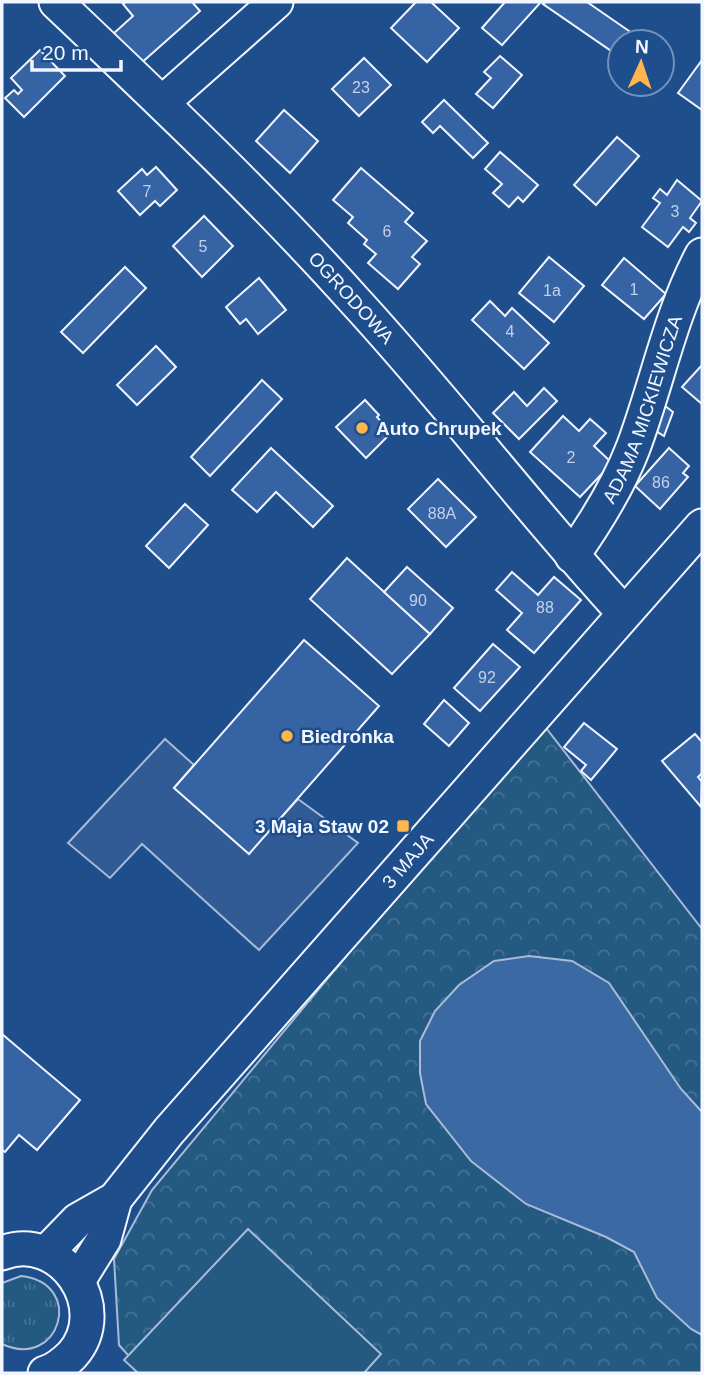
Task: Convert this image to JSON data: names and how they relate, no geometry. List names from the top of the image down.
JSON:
{
  "streets": {
    "street": ["OGRODOWA", "ADAMA MICKIEWICZA", "3 MAJA"]
  },
  "crossings": [
    ["OGRODOWA", "ADAMA MICKIEWICZA"],
    ["OGRODOWA", "3 MAJA"]
  ],
  "places": {
    "other": ["Auto Chrupek", "Biedronka"],
    "transit": ["3 Maja Staw 02"]
  },
  "house_numbers": [
    "23",
    "7",
    "3",
    "6",
    "5",
    "1",
    "1a",
    "4",
    "2",
    "86",
    "88A",
    "90",
    "88",
    "92"
  ],
  "scale_bar": "20 m",
  "north": "top"
}
